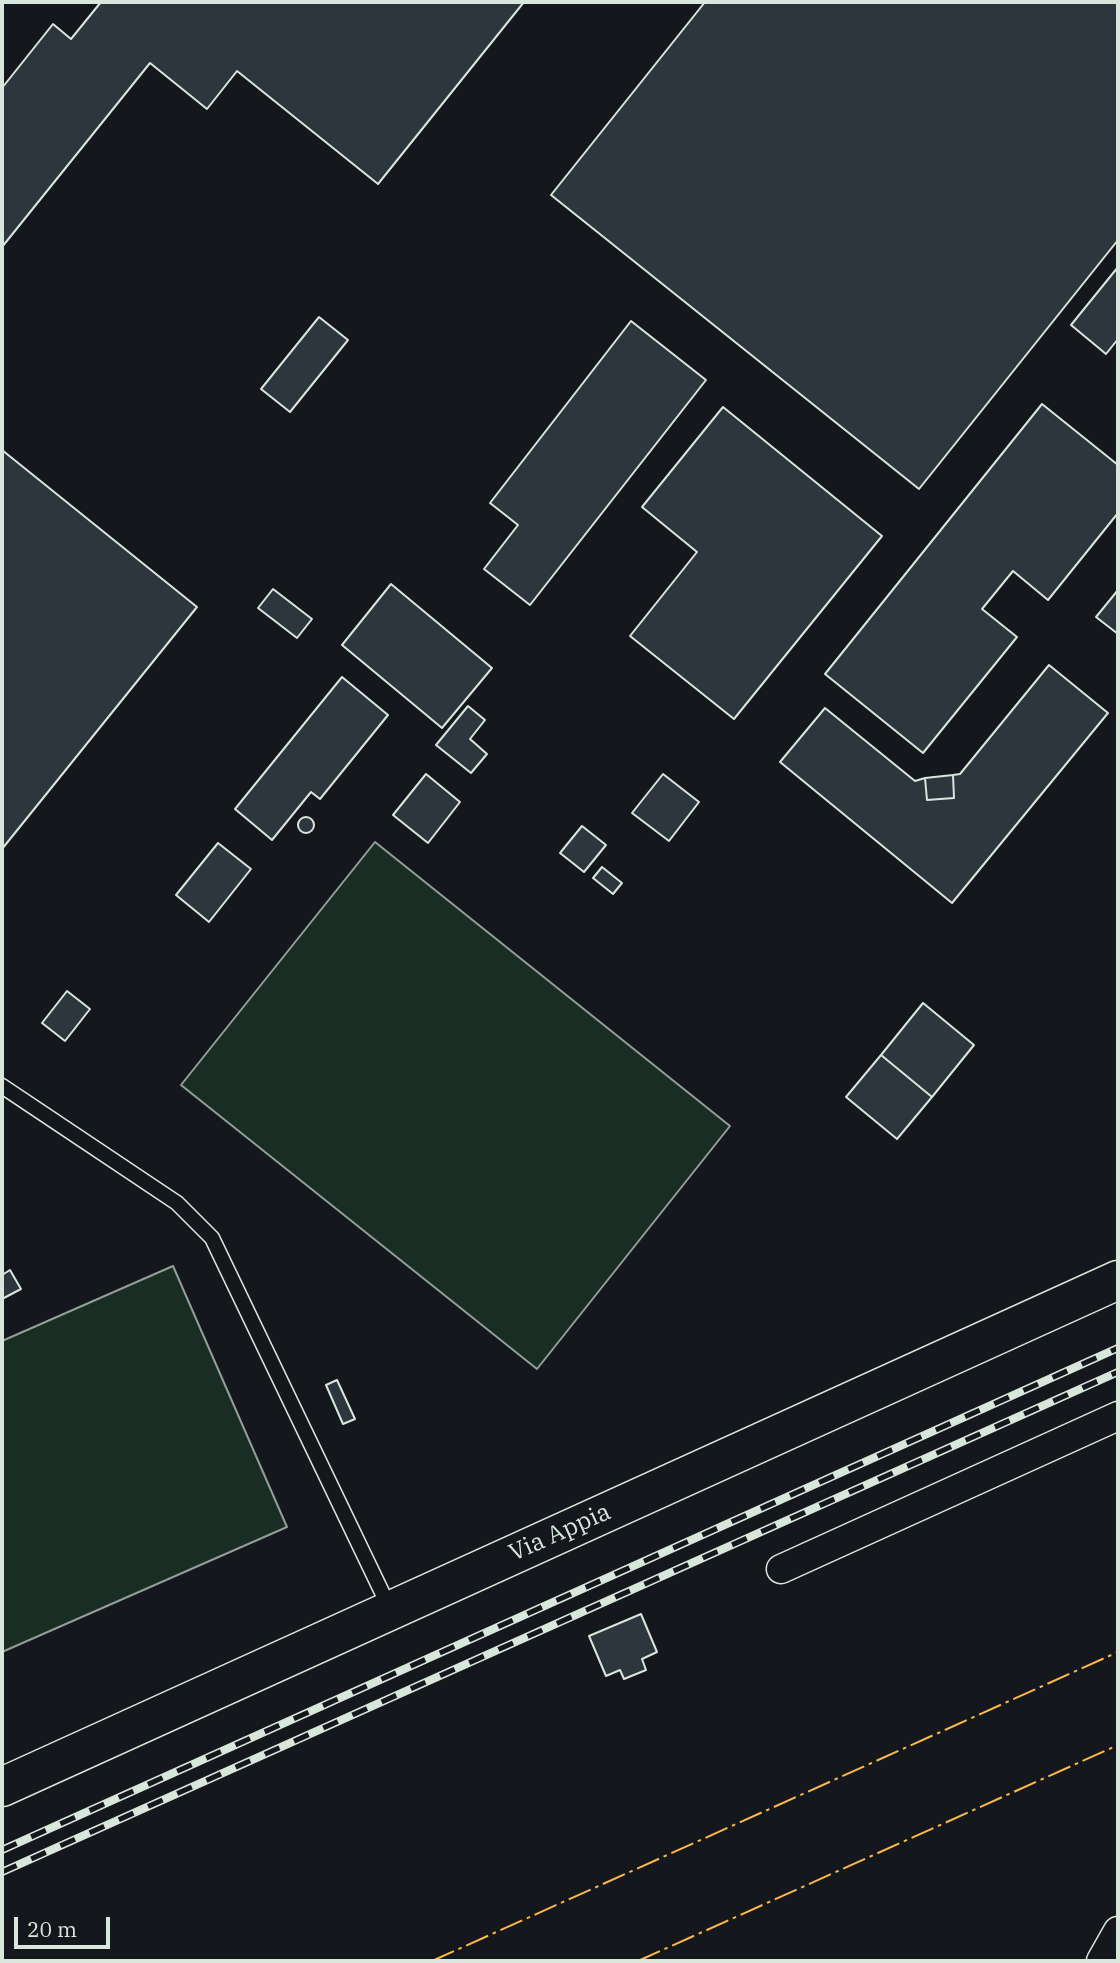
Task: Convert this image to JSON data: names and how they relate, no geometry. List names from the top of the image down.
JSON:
{
  "streets": {
    "main road": ["Via Appia"]
  },
  "scale_bar": "20 m"
}
